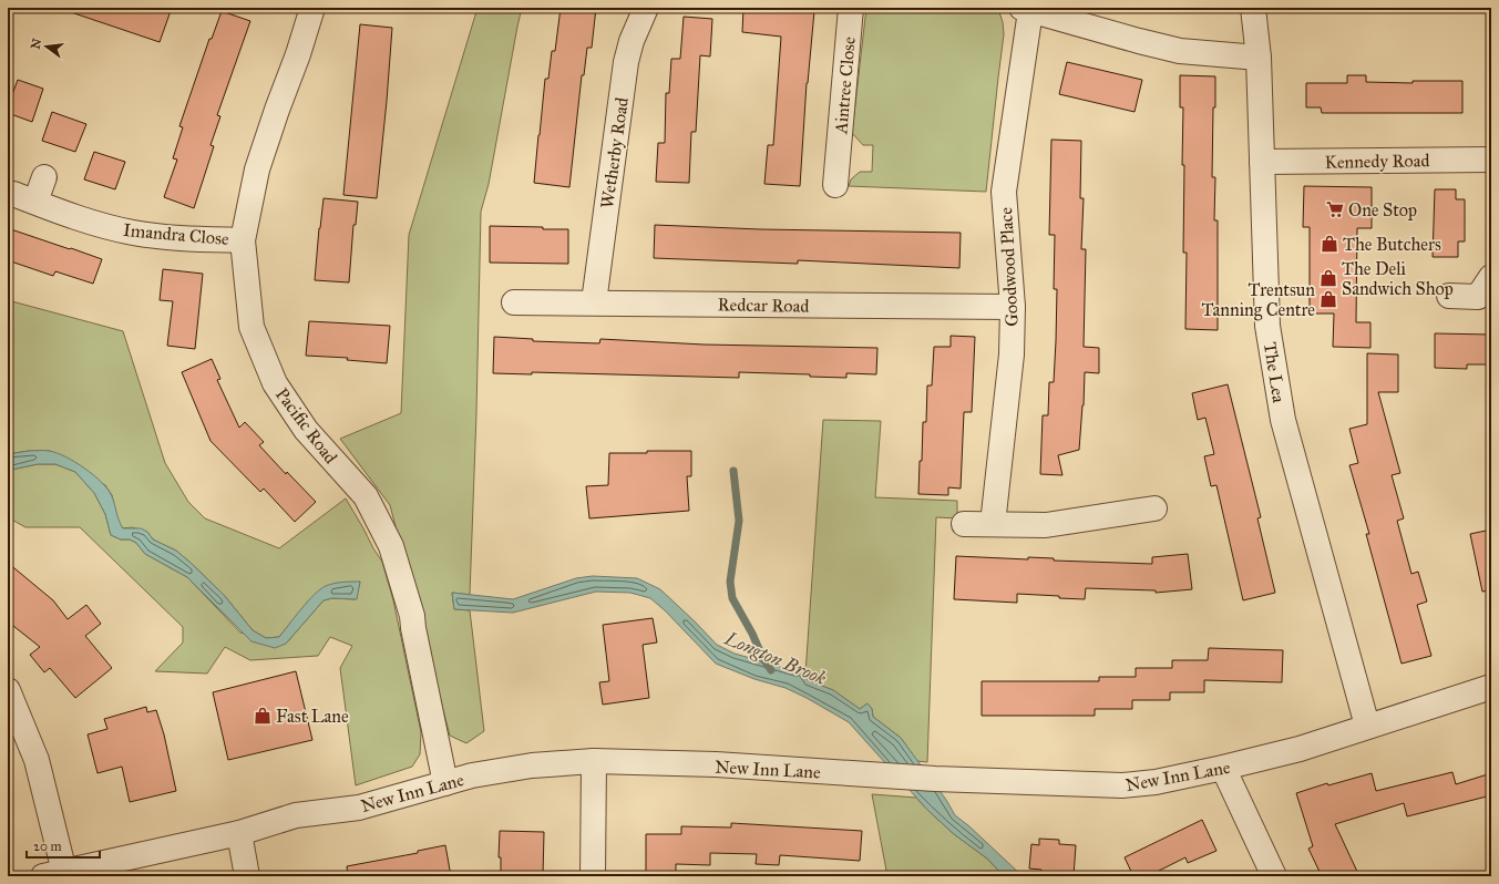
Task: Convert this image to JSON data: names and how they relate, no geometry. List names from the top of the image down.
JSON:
{
  "streets": {
    "street": [
      "Aintree Close",
      "Wetherby Road",
      "Kennedy Road",
      "Imandra Close",
      "Goodwood Place",
      "Redcar Road",
      "The Lea",
      "Pacific Road",
      "New Inn Lane"
    ]
  },
  "crossings": [
    ["Wetherby Road", "Redcar Road"],
    ["Kennedy Road", "The Lea"],
    ["Imandra Close", "Pacific Road"],
    ["Goodwood Place", "Redcar Road"],
    ["The Lea", "New Inn Lane"],
    ["Pacific Road", "New Inn Lane"]
  ],
  "water": ["Longton Brook"],
  "places": {
    "supermarket": ["One Stop"],
    "shop": [
      "The Butchers",
      "The Deli Sandwich Shop",
      "Trentsun Tanning Centre",
      "Fast Lane"
    ]
  },
  "scale_bar": "20 m",
  "north": "left"
}
